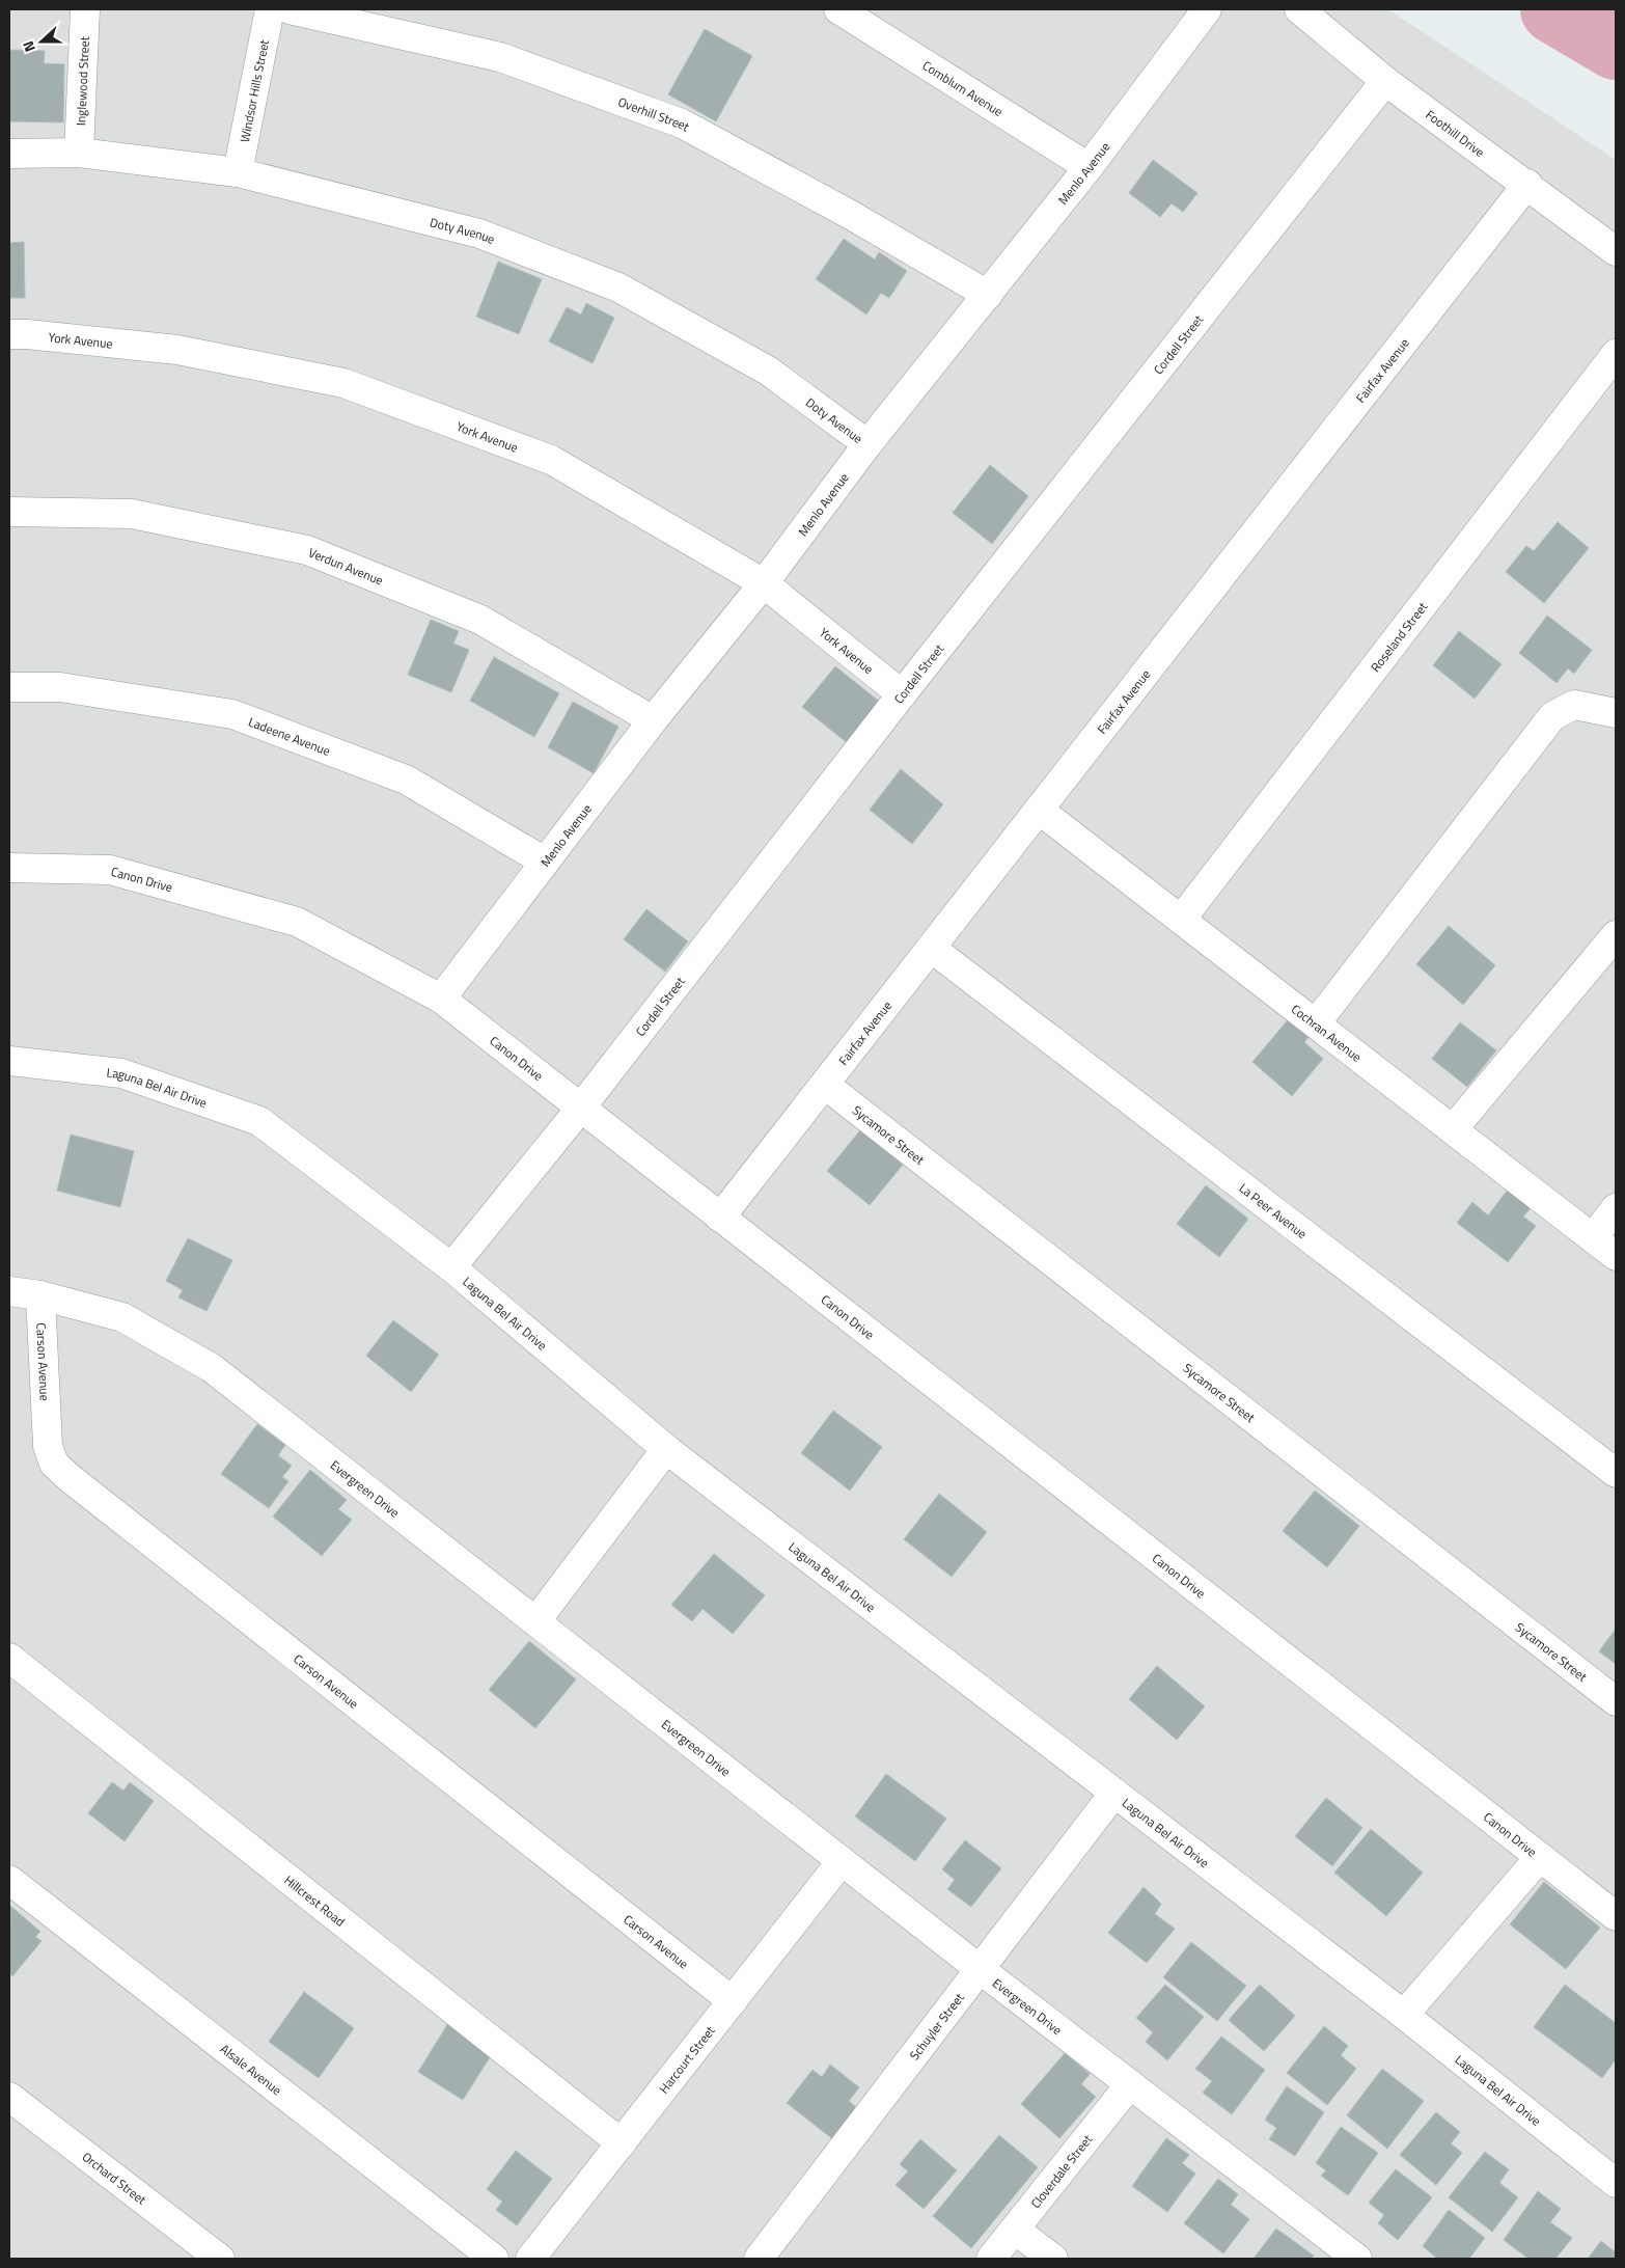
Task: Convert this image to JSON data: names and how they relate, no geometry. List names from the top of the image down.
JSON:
{
  "streets": {
    "street": [
      "Inglewood Street",
      "Comblum Avenue",
      "Windsor Hills Street",
      "Overhill Street",
      "Foothill Drive",
      "Menlo Avenue",
      "Doty Avenue",
      "York Avenue",
      "Cordell Street",
      "Fairfax Avenue",
      "Verdun Avenue",
      "Roseland Street",
      "Ladeene Avenue",
      "Canon Drive",
      "Cochran Avenue",
      "Laguna Bel Air Drive",
      "Sycamore Street",
      "La Peer Avenue",
      "Carson Avenue",
      "Evergreen Drive",
      "Hillcrest Road",
      "Schuyler Street",
      "Harcourt Street",
      "Alsale Avenue",
      "Cloverdale Street",
      "Orchard Street"
    ]
  },
  "crossings": [
    ["Inglewood Street", "Doty Avenue"],
    ["Comblum Avenue", "Menlo Avenue"],
    ["Windsor Hills Street", "Doty Avenue"],
    ["Overhill Street", "Menlo Avenue"],
    ["Foothill Drive", "Cordell Street"],
    ["Foothill Drive", "Fairfax Avenue"],
    ["Menlo Avenue", "Doty Avenue"],
    ["Menlo Avenue", "York Avenue"],
    ["Menlo Avenue", "Verdun Avenue"],
    ["Menlo Avenue", "Ladeene Avenue"],
    ["Menlo Avenue", "Canon Drive"],
    ["York Avenue", "Cordell Street"],
    ["Cordell Street", "Canon Drive"],
    ["Cordell Street", "Laguna Bel Air Drive"],
    ["Fairfax Avenue", "Canon Drive"],
    ["Fairfax Avenue", "Cochran Avenue"],
    ["Fairfax Avenue", "Sycamore Street"],
    ["Fairfax Avenue", "La Peer Avenue"],
    ["Roseland Street", "Cochran Avenue"],
    ["Laguna Bel Air Drive", "Schuyler Street"],
    ["Carson Avenue", "Evergreen Drive"],
    ["Carson Avenue", "Harcourt Street"],
    ["Evergreen Drive", "Schuyler Street"],
    ["Evergreen Drive", "Harcourt Street"],
    ["Evergreen Drive", "Cloverdale Street"],
    ["Hillcrest Road", "Harcourt Street"]
  ],
  "north": "left"
}
